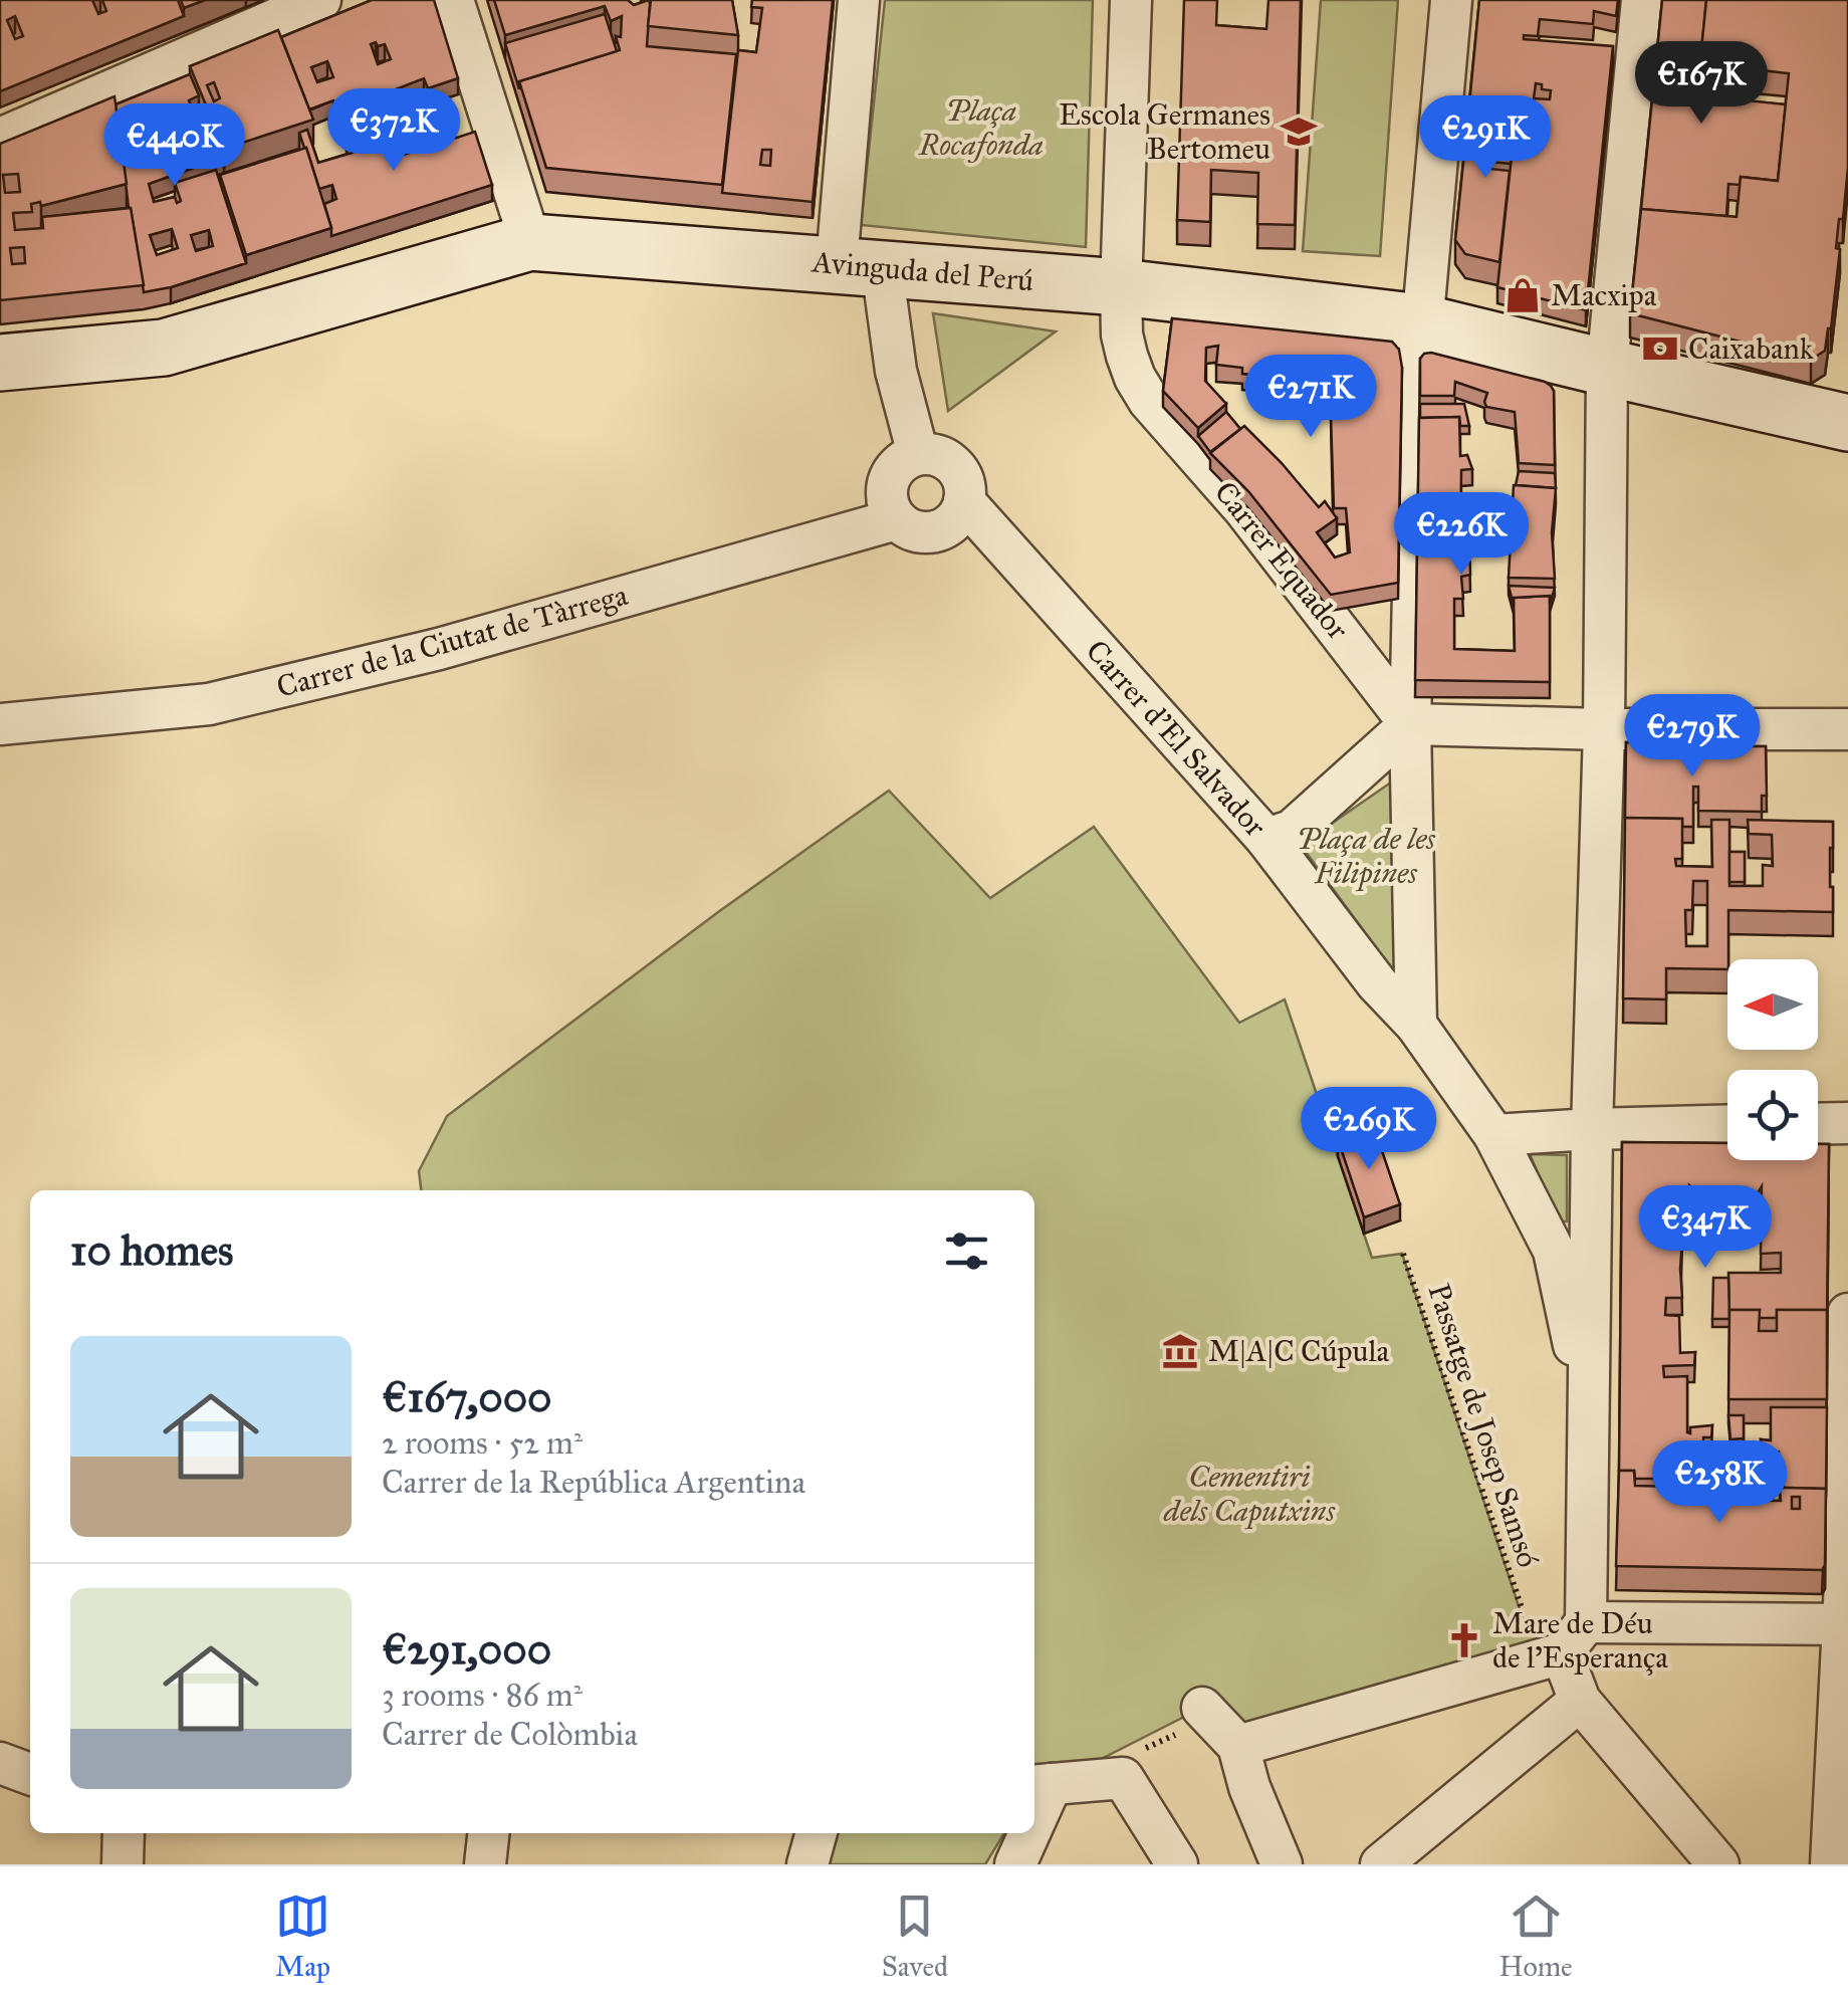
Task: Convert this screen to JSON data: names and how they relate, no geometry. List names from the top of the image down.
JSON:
{
  "streets": {
    "street": [
      "Avinguda del Perú",
      "Carrer Equador",
      "Carrer de la Ciutat de Tàrrega",
      "Carrer d'El Salvador"
    ],
    "path": ["Passatge de Josep Samsó"]
  },
  "crossings": [
    ["Avinguda del Perú", "Carrer Equador"],
    ["Carrer de la Ciutat de Tàrrega", "Carrer d'El Salvador"]
  ],
  "parks": ["Plaça Rocafonda", "Plaça de les Filipines", "Cementiri dels Caputxins"],
  "places": {
    "school or university": ["Escola Germanes Bertomeu"],
    "shop": ["Macxipa"],
    "bank": ["Caixabank"],
    "museum": ["M|A|C Cúpula"],
    "church": ["Mare de Déu de l'Esperança"]
  },
  "north": "left",
  "page": {
    "price": [
      "€167K",
      "€372K",
      "€291K",
      "€440K",
      "€271K",
      "€226K",
      "€279K",
      "€269K",
      "€347K",
      "€258K"
    ],
    "heading": "10 homes",
    "list": [
      {
        "name": "€167,000",
        "note": "2 rooms · 52 m² · Carrer de la República Argentina"
      },
      {
        "name": "€291,000",
        "note": "3 rooms · 86 m² · Carrer de Colòmbia"
      }
    ],
    "tabs": ["Map", "Saved", "Home"]
  }
}
